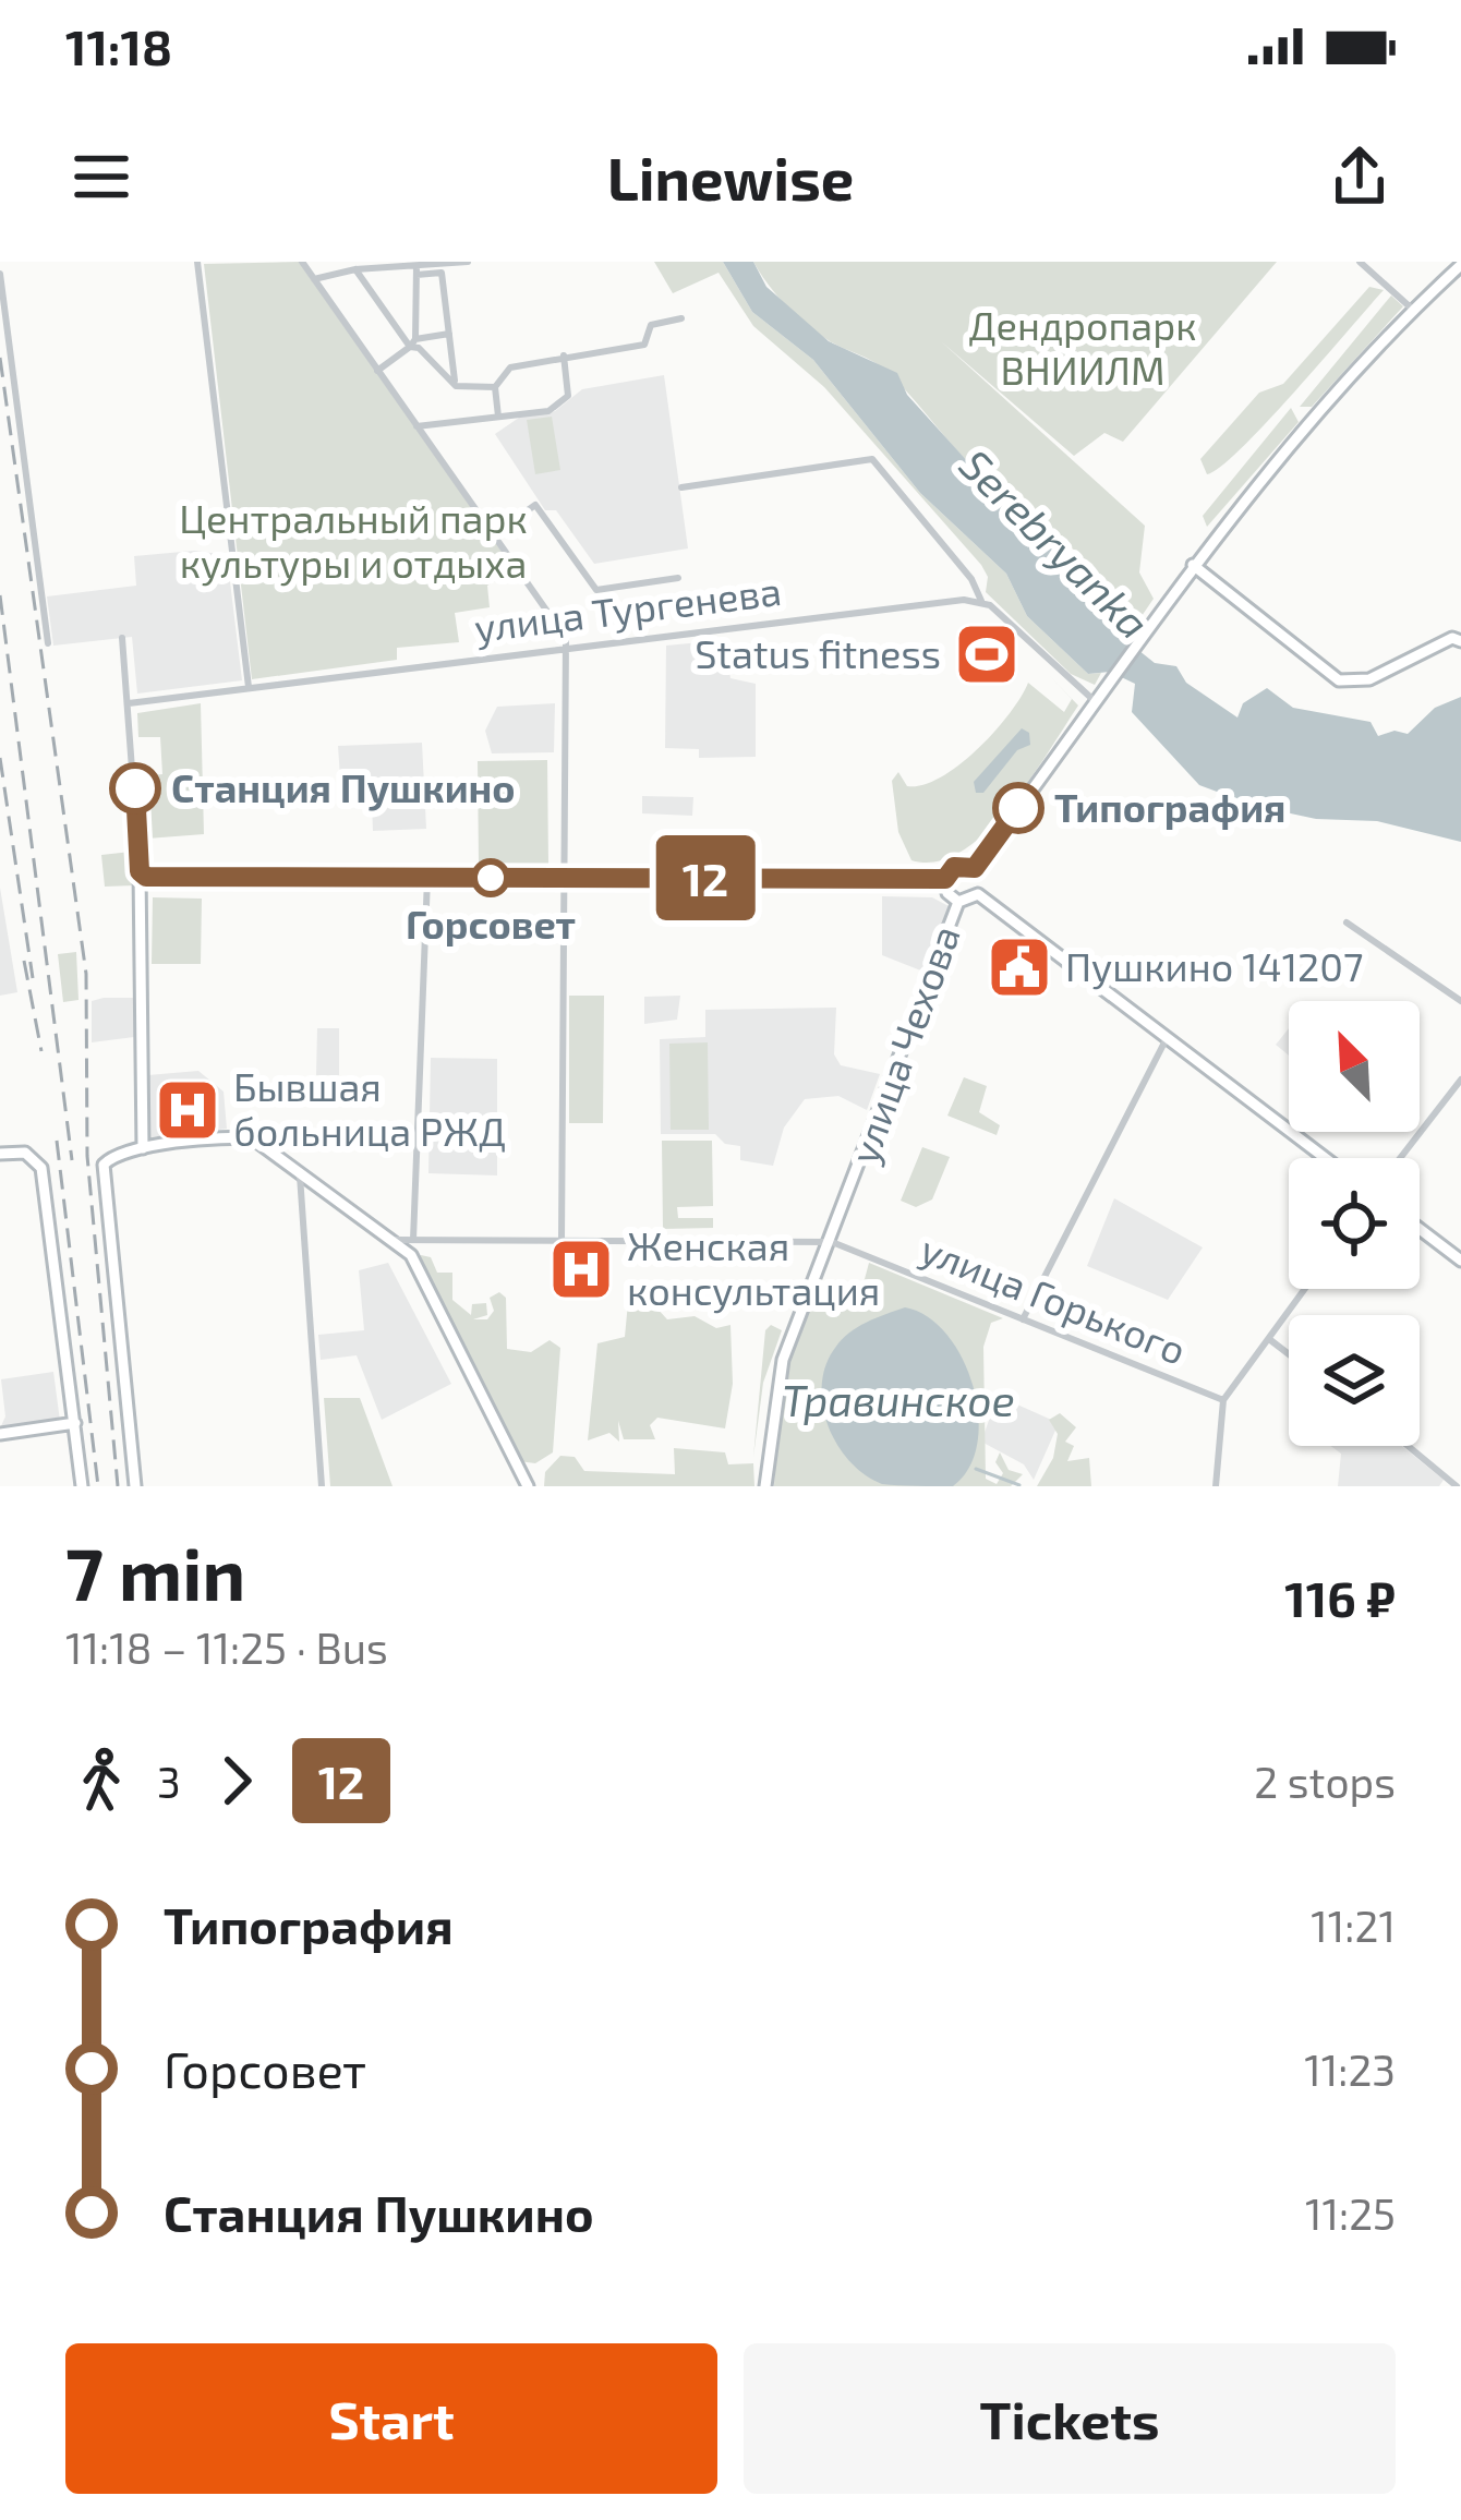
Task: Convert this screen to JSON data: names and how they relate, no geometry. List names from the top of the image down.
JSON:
{
  "streets": {
    "street": ["улица Тургенева", "улица Чехова", "улица Горького"]
  },
  "crossings": [
    ["улица Чехова", "улица Горького"]
  ],
  "water": ["Serebryanka", "Травинское"],
  "parks": ["Дендропарк ВНИИЛМ", "Центральный парк культуры и отдыха"],
  "places": {
    "sports": ["Status fitness"],
    "other": ["Станция Пушкино", "Типография", "Горсовет"],
    "public building": ["Пушкино 141207"],
    "hospital": ["Бывшая больница РЖД", "Женская консультация"]
  },
  "lines": ["bus line 12"],
  "north": "top left",
  "page": {
    "status": "11:18",
    "header": "Linewise",
    "on_map": "12",
    "heading": ["7 min", "11:18 – 11:25 · Bus", "116 ₽"],
    "legs": ["3", "12", "2 stops"],
    "list": [
      {
        "name": "Типография",
        "value": "11:21"
      },
      {
        "name": "Горсовет",
        "value": "11:23"
      },
      {
        "name": "Станция Пушкино",
        "value": "11:25"
      }
    ],
    "buttons": ["Start", "Tickets"]
  }
}
